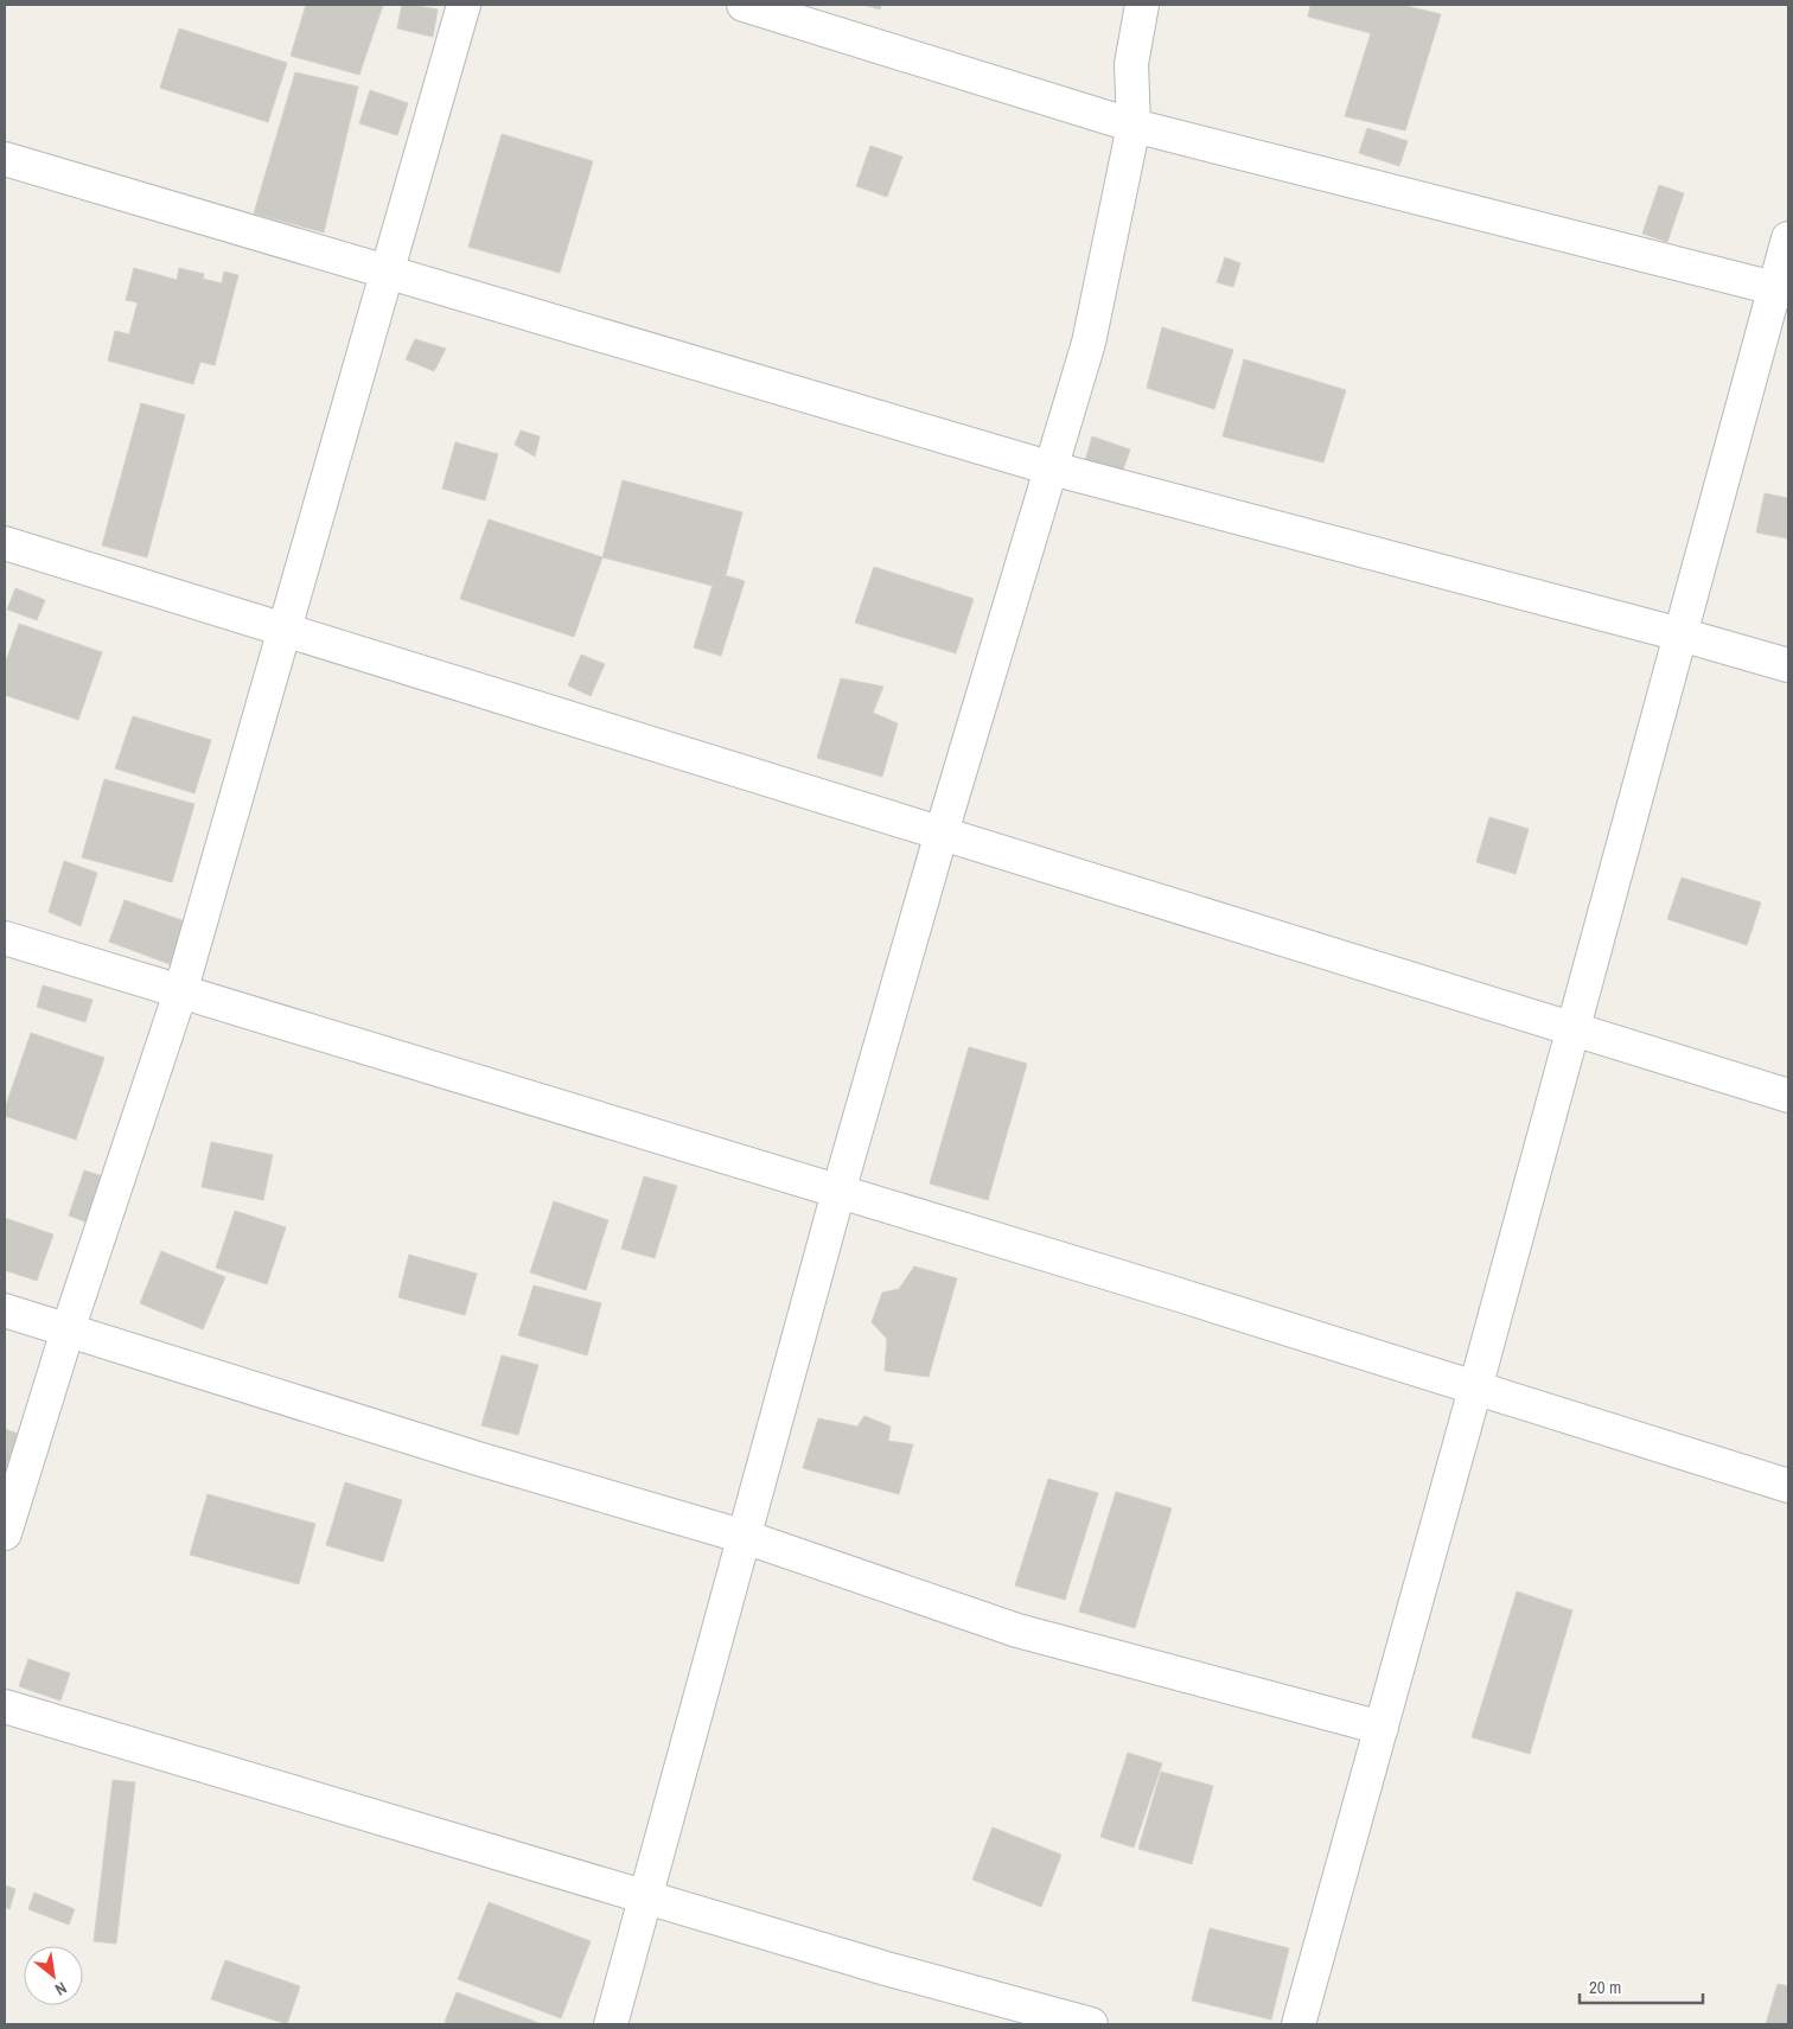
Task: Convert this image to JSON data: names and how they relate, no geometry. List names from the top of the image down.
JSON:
{
  "scale_bar": "20 m",
  "north": "bottom right"
}
